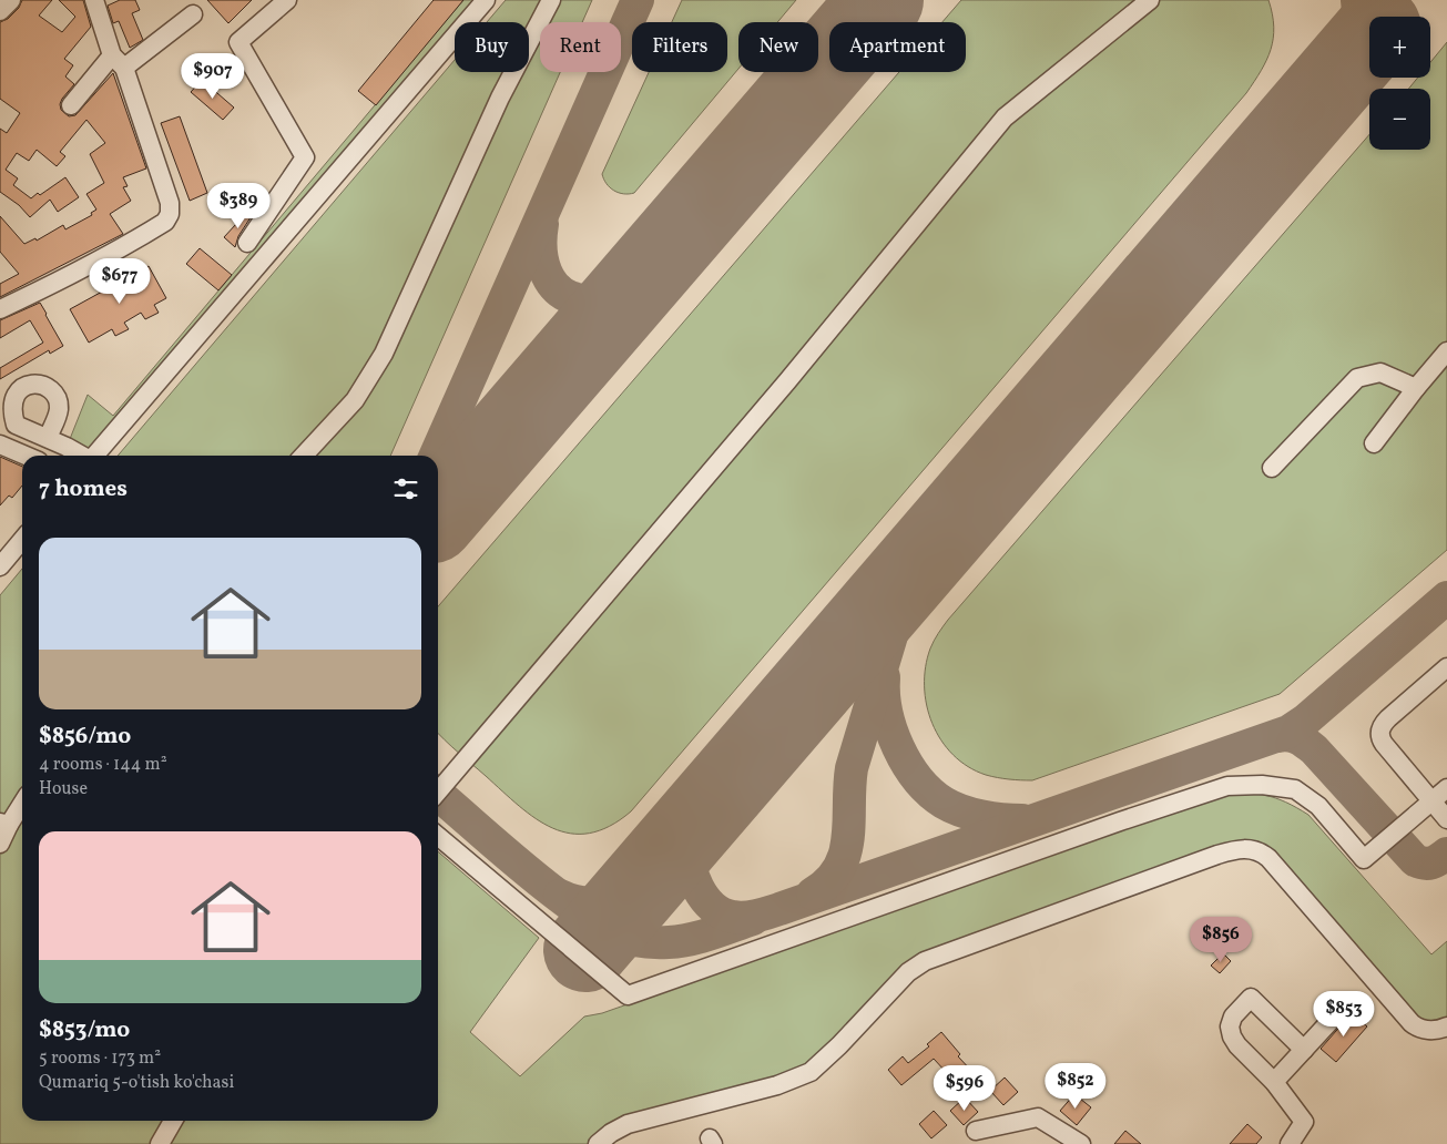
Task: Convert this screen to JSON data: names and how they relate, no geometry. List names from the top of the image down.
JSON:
{
  "page": {
    "map_buttons": ["+", "−"],
    "chip": [
      "Buy",
      "Rent",
      "Filters",
      "New",
      "Apartment"
    ],
    "price": [
      "$907",
      "$389",
      "$677",
      "$856",
      "$853",
      "$852",
      "$596"
    ],
    "heading": "7 homes",
    "list": [
      {
        "name": "$856/mo",
        "note": "4 rooms · 144 m² · House"
      },
      {
        "name": "$853/mo",
        "note": "5 rooms · 173 m² · Qumariq 5-o'tish ko'chasi"
      }
    ]
  }
}
